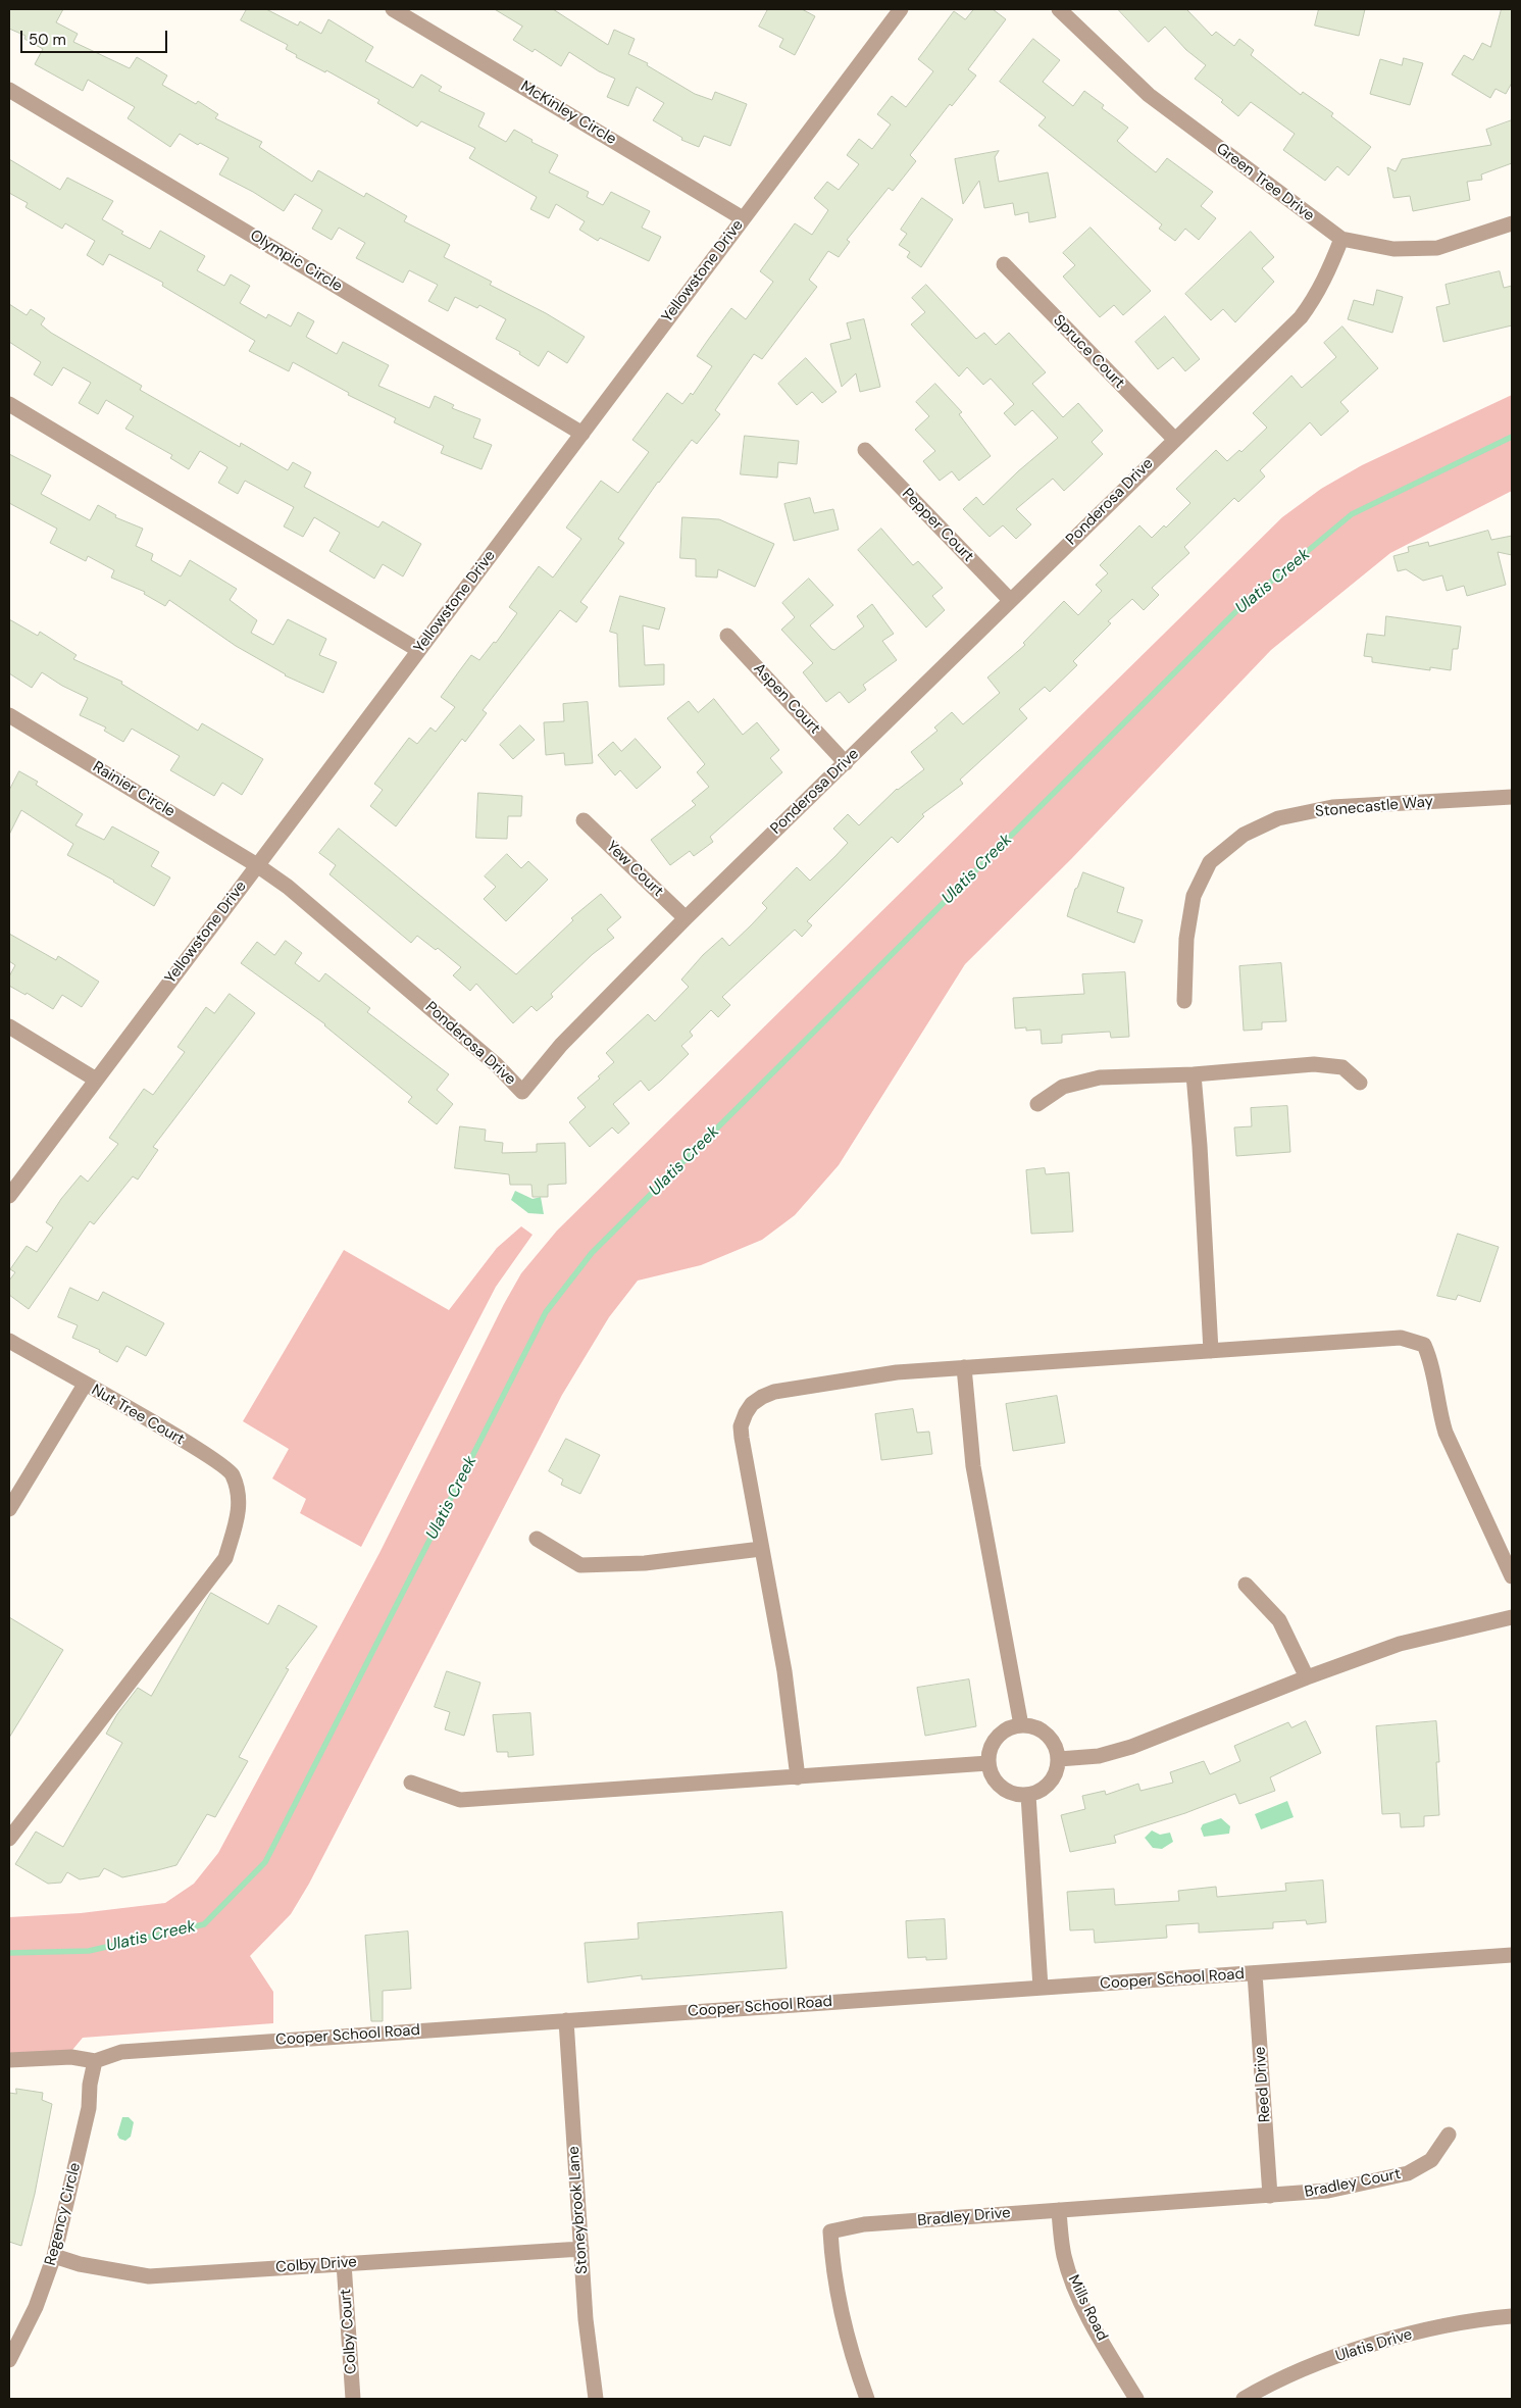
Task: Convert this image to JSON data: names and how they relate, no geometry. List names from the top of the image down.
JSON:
{
  "streets": {
    "street": [
      "McKinley Circle",
      "Green Tree Drive",
      "Olympic Circle",
      "Yellowstone Drive",
      "Spruce Court",
      "Ponderosa Drive",
      "Pepper Court",
      "Aspen Court",
      "Rainier Circle",
      "Stonecastle Way",
      "Yew Court",
      "Nut Tree Court",
      "Cooper School Road",
      "Reed Drive",
      "Bradley Court",
      "Stoneybrook Lane",
      "Regency Circle",
      "Bradley Drive",
      "Colby Drive",
      "Mills Road",
      "Colby Court",
      "Ulatis Drive"
    ]
  },
  "crossings": [
    ["McKinley Circle", "Yellowstone Drive"],
    ["Green Tree Drive", "Ponderosa Drive"],
    ["Olympic Circle", "Yellowstone Drive"],
    ["Yellowstone Drive", "Ponderosa Drive"],
    ["Yellowstone Drive", "Rainier Circle"],
    ["Spruce Court", "Ponderosa Drive"],
    ["Ponderosa Drive", "Pepper Court"],
    ["Ponderosa Drive", "Aspen Court"],
    ["Ponderosa Drive", "Rainier Circle"],
    ["Ponderosa Drive", "Yew Court"],
    ["Cooper School Road", "Reed Drive"],
    ["Cooper School Road", "Stoneybrook Lane"],
    ["Cooper School Road", "Regency Circle"],
    ["Reed Drive", "Bradley Court"],
    ["Reed Drive", "Bradley Drive"],
    ["Bradley Court", "Bradley Drive"],
    ["Stoneybrook Lane", "Colby Drive"],
    ["Regency Circle", "Colby Drive"],
    ["Bradley Drive", "Mills Road"],
    ["Colby Drive", "Colby Court"]
  ],
  "water": ["Ulatis Creek"],
  "scale_bar": "50 m"
}
